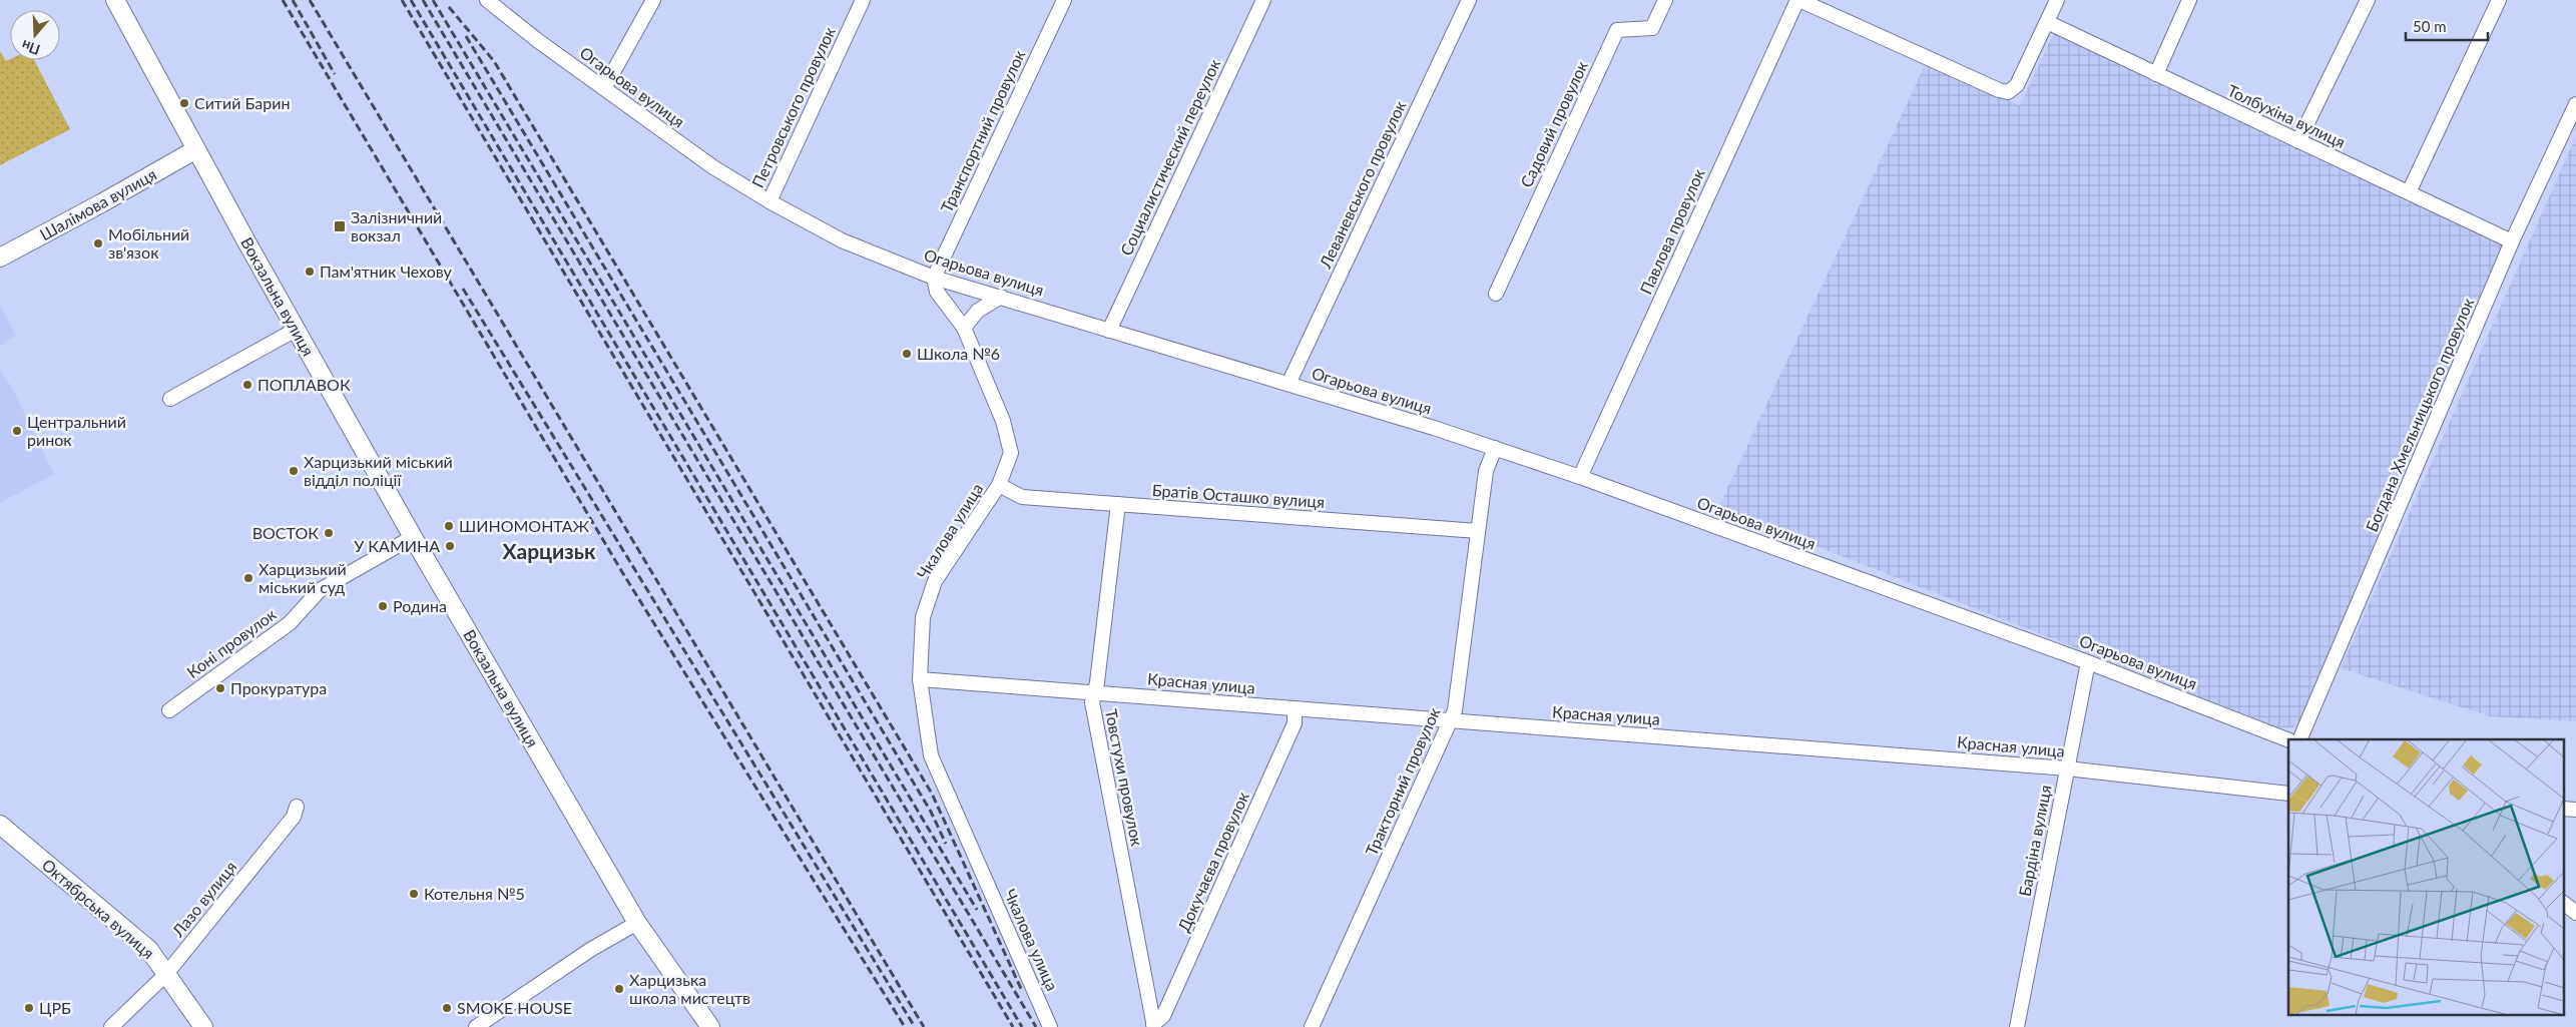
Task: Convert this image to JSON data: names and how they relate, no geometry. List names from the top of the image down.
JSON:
{
  "streets": {
    "main road": ["Шалімова вулиця", "Вокзальна вулиця", "Октябрська вулиця"],
    "street": [
      "Огарьова вулиця",
      "Петровського провулок",
      "Толбухіна вулиця",
      "Садовий провулок",
      "Транспортний провулок",
      "Социалистический переулок",
      "Леваневського провулок",
      "Павлова провулок",
      "Богдана Хмельницького провулок",
      "Братів Осташко вулиця",
      "Чкалова улица",
      "Коні провулок",
      "Красная улица",
      "Товстухи провулок",
      "Тракторний провулок",
      "Бардіна вулиця",
      "Докучаєва провулок",
      "Лазо вулиця"
    ]
  },
  "crossings": [
    ["Огарьова вулиця", "Петровського провулок"],
    ["Огарьова вулиця", "Транспортний провулок"],
    ["Огарьова вулиця", "Социалистический переулок"],
    ["Огарьова вулиця", "Леваневського провулок"],
    ["Огарьова вулиця", "Павлова провулок"],
    ["Огарьова вулиця", "Чкалова улица"],
    ["Огарьова вулиця", "Тракторний провулок"],
    ["Огарьова вулиця", "Бардіна вулиця"],
    ["Толбухіна вулиця", "Богдана Хмельницького провулок"],
    ["Транспортний провулок", "Чкалова улица"],
    ["Шалімова вулиця", "Вокзальна вулиця"],
    ["Вокзальна вулиця", "Коні провулок"],
    ["Братів Осташко вулиця", "Чкалова улица"],
    ["Братів Осташко вулиця", "Товстухи провулок"],
    ["Братів Осташко вулиця", "Тракторний провулок"],
    ["Чкалова улица", "Красная улица"],
    ["Красная улица", "Товстухи провулок"],
    ["Красная улица", "Тракторний провулок"],
    ["Красная улица", "Бардіна вулиця"],
    ["Красная улица", "Докучаєва провулок"],
    ["Товстухи провулок", "Докучаєва провулок"],
    ["Лазо вулиця", "Октябрська вулиця"]
  ],
  "districts": ["Харцизьк"],
  "places": {
    "other": [
      "Ситий Барин",
      "Мобільний зв'язок",
      "Пам'ятник Чехову",
      "Школа №6",
      "ПОПЛАВОК",
      "Центральний ринок",
      "Харцизький міський відділ поліції",
      "ШИНОМОНТАЖ",
      "ВОСТОК",
      "У КАМИНА",
      "Харцизький міський суд",
      "Родина",
      "Прокуратура",
      "Котельня №5",
      "Харцизька школа мистецтв",
      "ЦРБ",
      "SMOKE HOUSE"
    ],
    "transit": ["Залізничний вокзал"]
  },
  "scale_bar": "50 m",
  "north": "bottom"
}
